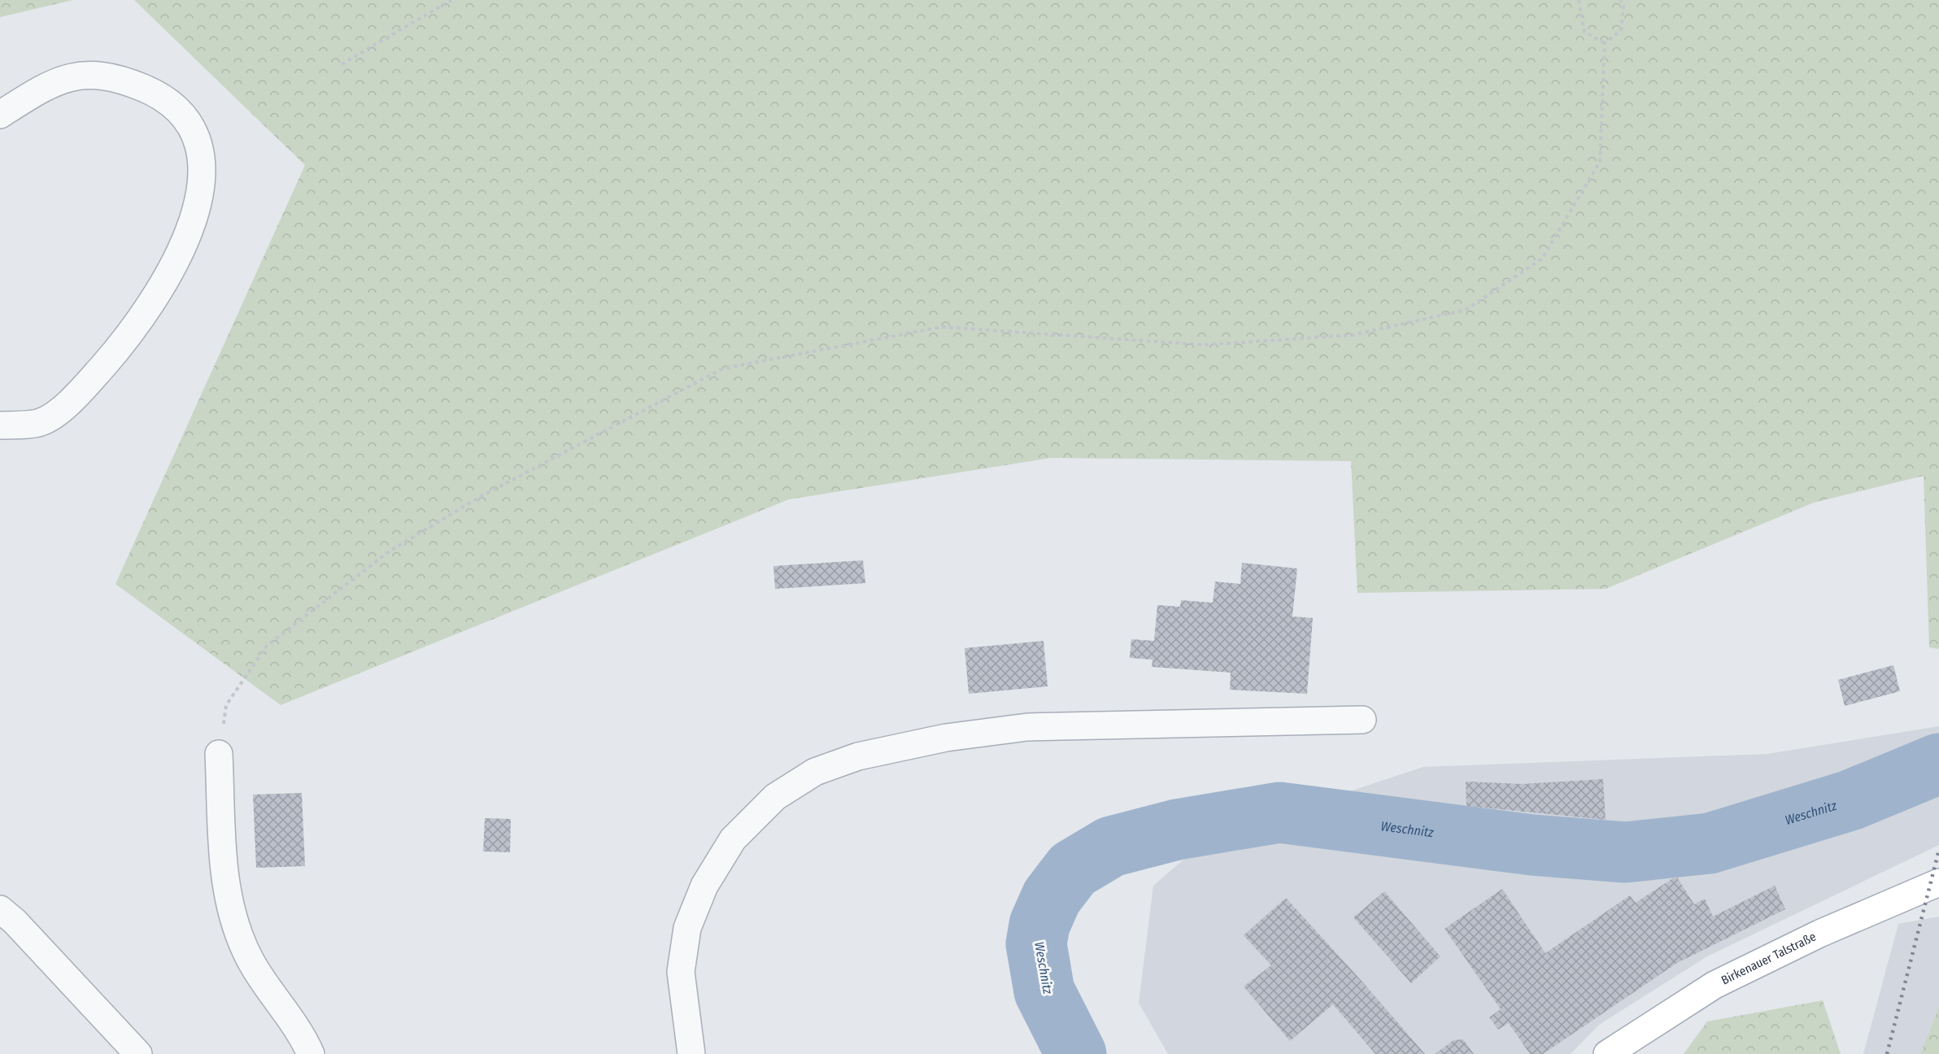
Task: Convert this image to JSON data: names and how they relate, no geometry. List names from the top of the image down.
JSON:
{
  "streets": {
    "main road": ["Birkenauer Talstraße"]
  },
  "water": ["Weschnitz"]
}
